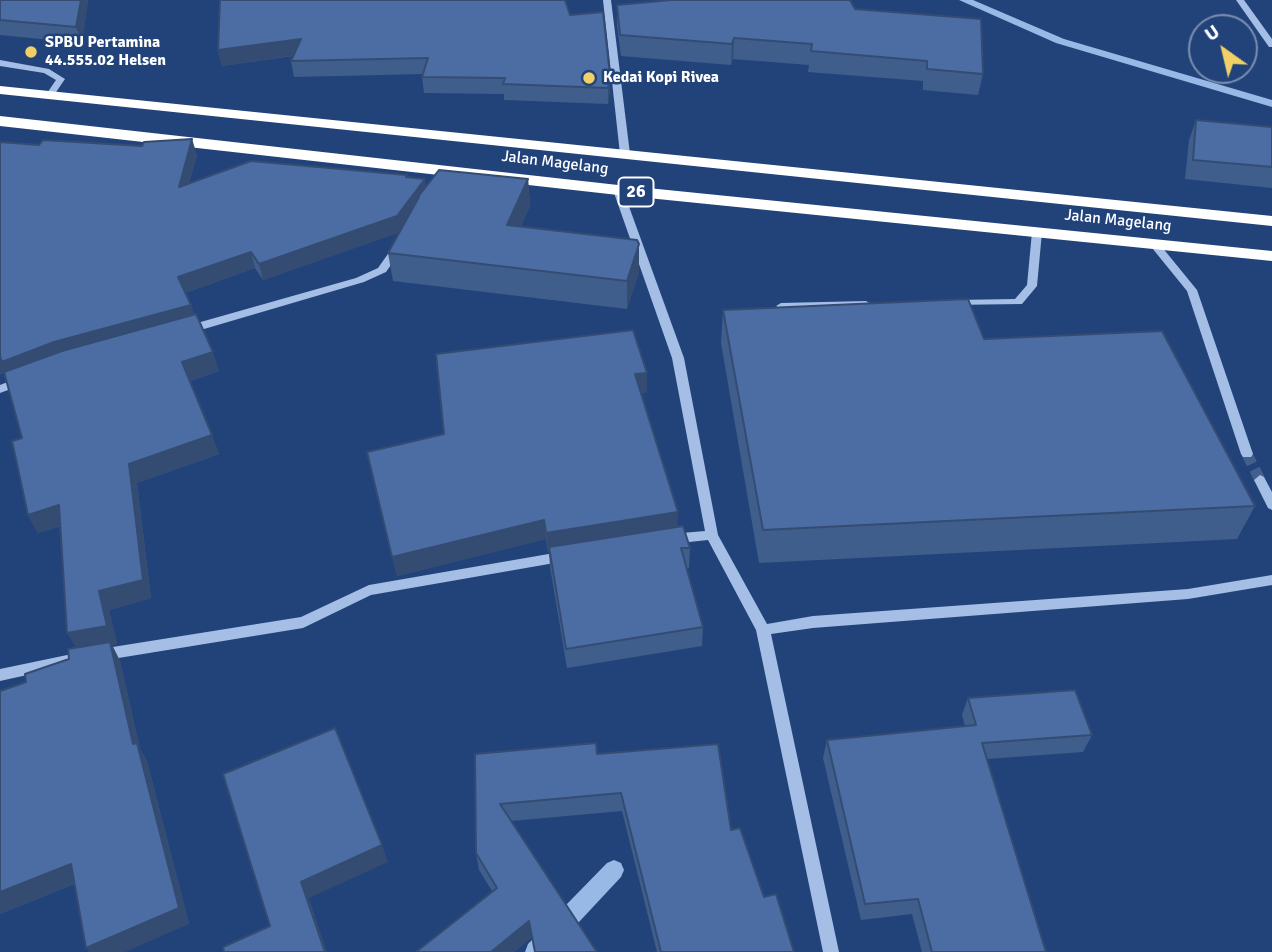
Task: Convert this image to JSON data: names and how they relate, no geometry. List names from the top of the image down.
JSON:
{
  "streets": {
    "highway": ["Jalan Magelang", "26"]
  },
  "places": ["SPBU Pertamina 44.555.02 Helsen", "Kedai Kopi Rivea"],
  "north": "top left"
}
